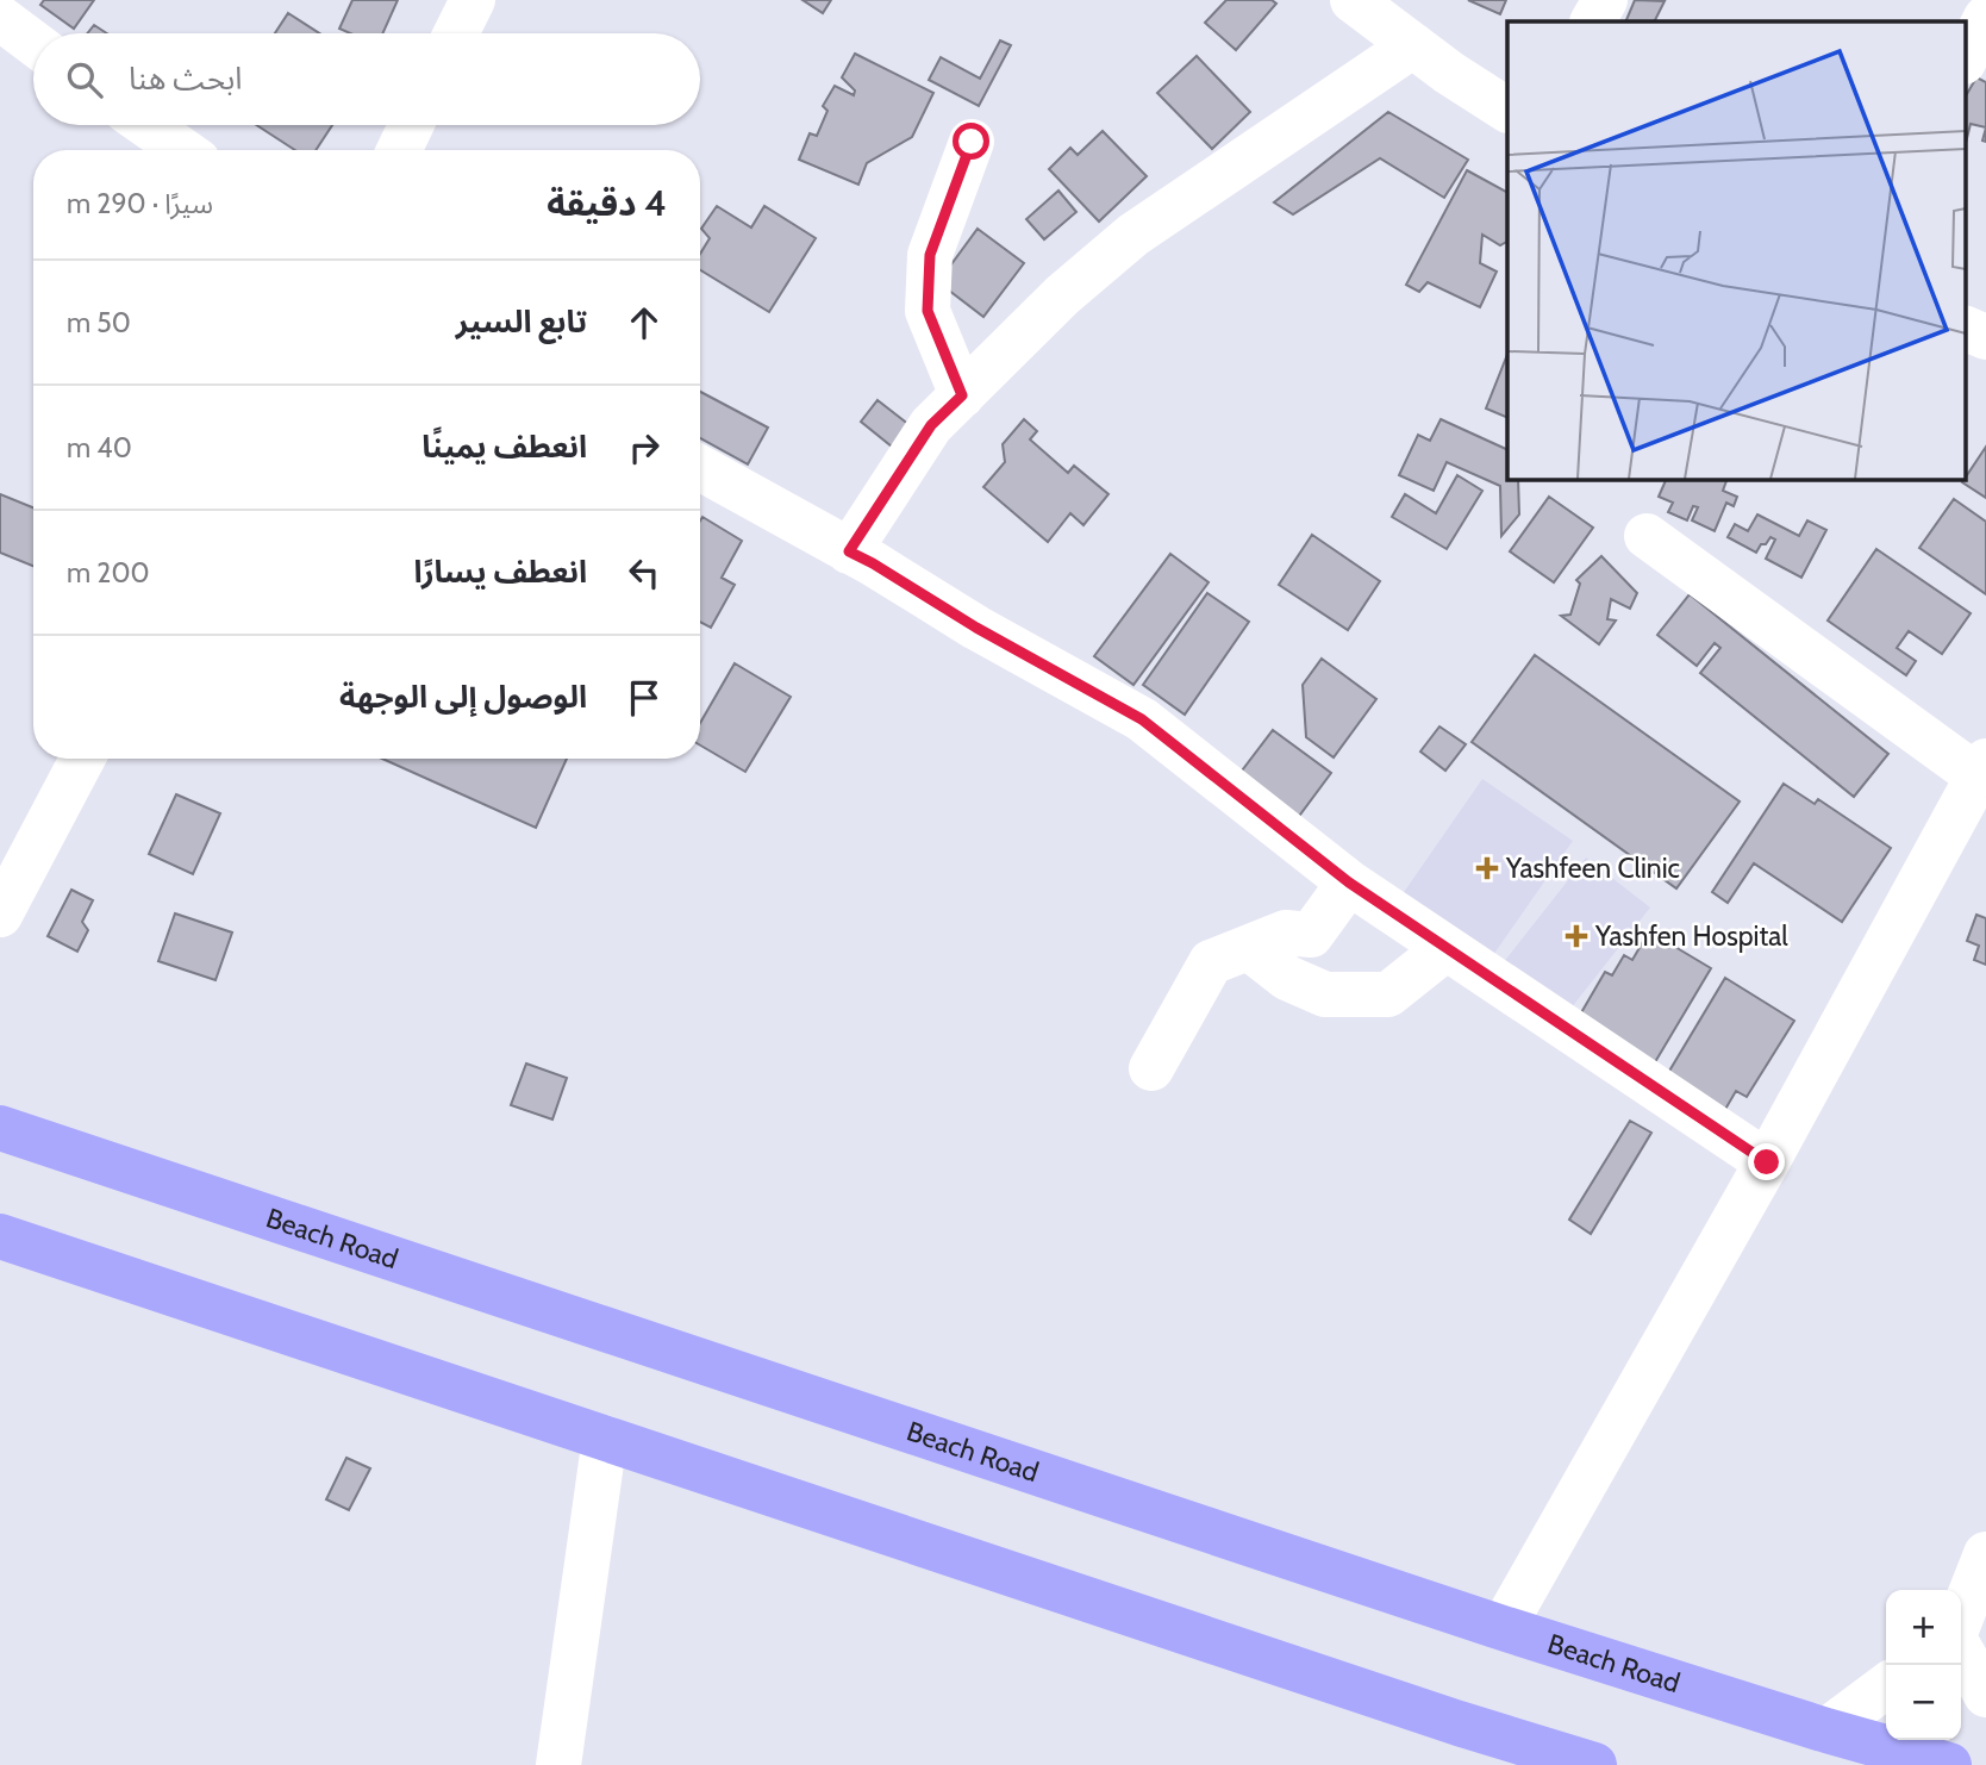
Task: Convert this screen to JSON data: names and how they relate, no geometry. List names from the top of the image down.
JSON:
{
  "streets": {
    "highway": ["Beach Road"]
  },
  "places": {
    "health": ["Yashfeen Clinic", "Yashfen Hospital"]
  },
  "page": {
    "search": "ابحث هنا",
    "heading": ["4 دقيقة", "سيرًا · 290 m"],
    "list": [
      ["تابع السير", "50 m"],
      ["انعطف يمينًا", "40 m"],
      ["انعطف يسارًا", "200 m"],
      "الوصول إلى الوجهة"
    ],
    "map_buttons": ["+", "−"]
  }
}
